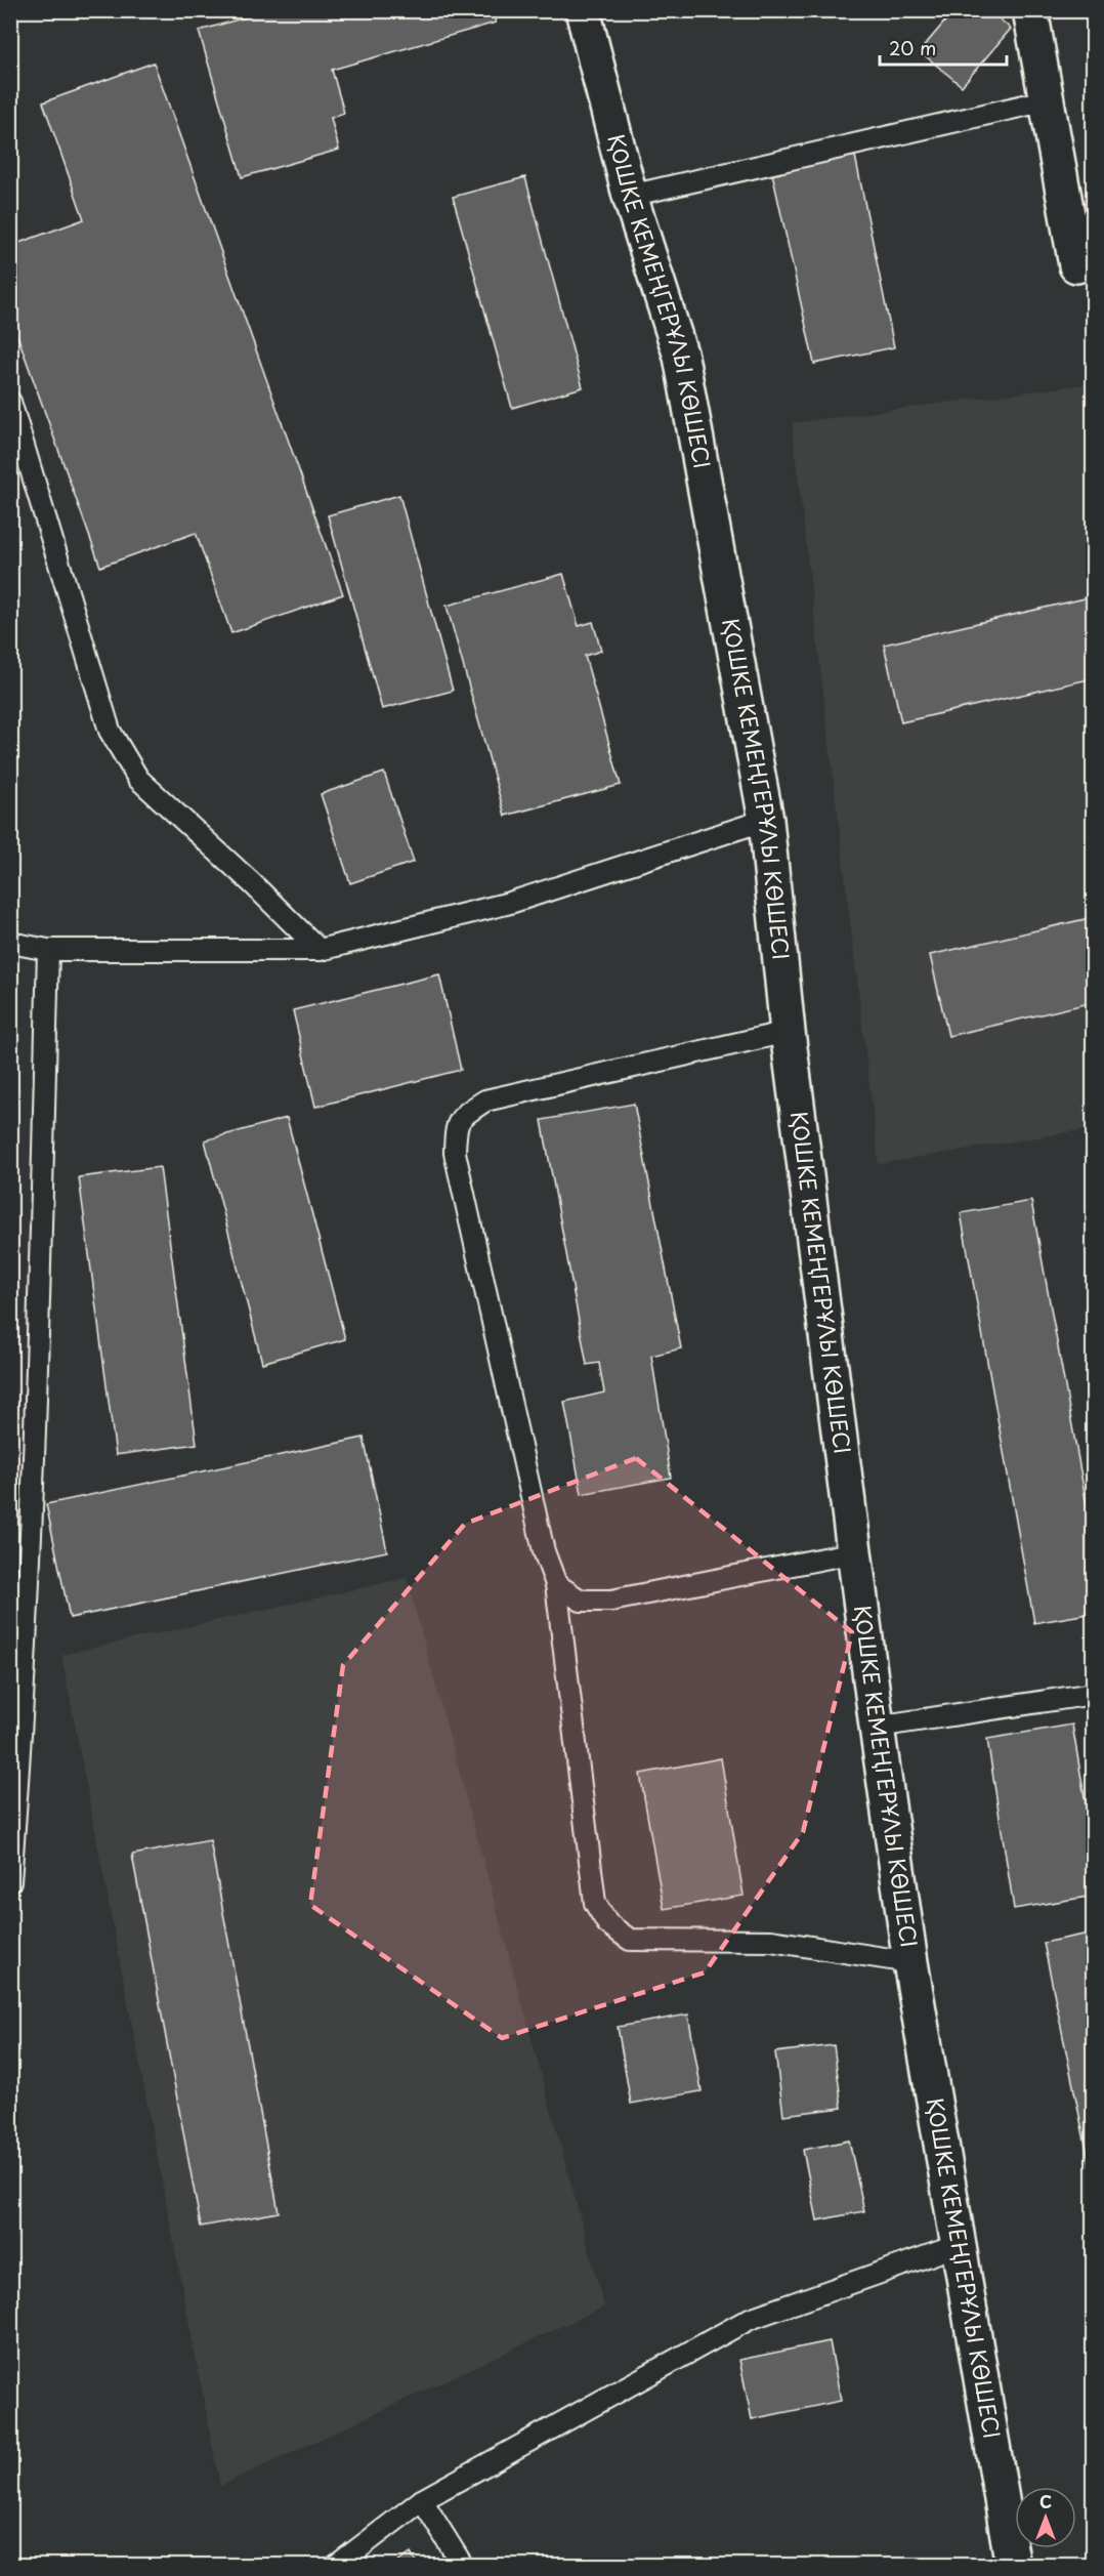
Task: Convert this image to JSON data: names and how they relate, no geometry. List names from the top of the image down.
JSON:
{
  "streets": {
    "street": ["ҚОШКЕ КЕМЕҢГЕРҰЛЫ КӨШЕСІ"]
  },
  "scale_bar": "20 m",
  "north": "top"
}
